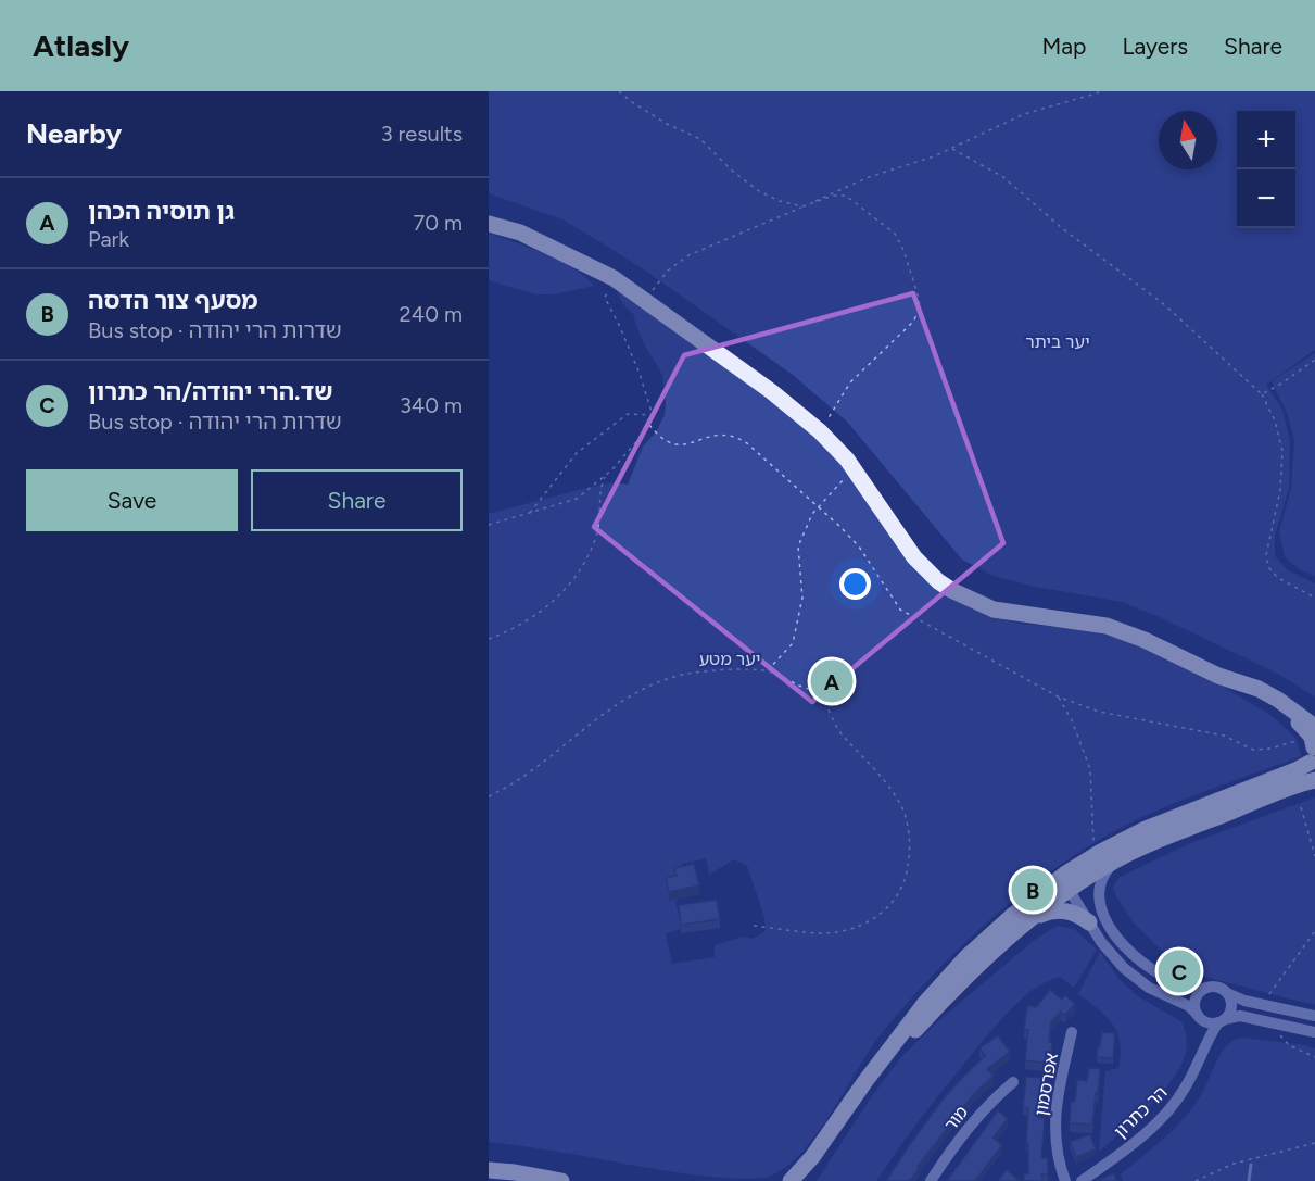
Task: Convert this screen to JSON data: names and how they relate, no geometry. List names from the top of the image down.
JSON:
{
  "streets": {
    "street": ["אפרסמון", "הר כתרון", "מור"]
  },
  "parks": ["יער ביתר", "יער מטע"],
  "north": "top",
  "page": {
    "header": "Atlasly",
    "nav": ["Map", "Layers", "Share"],
    "heading": ["Nearby", "3 results"],
    "map_buttons": ["+", "−"],
    "list": [
      {
        "mark": "A",
        "name": "גן תוסיה הכהן",
        "note": "Park",
        "value": "70 m"
      },
      {
        "mark": "B",
        "name": "מסעף צור הדסה",
        "note": "Bus stop · שדרות הרי יהודה",
        "value": "240 m"
      },
      {
        "mark": "C",
        "name": "שד.הרי יהודה/הר כתרון",
        "note": "Bus stop · שדרות הרי יהודה",
        "value": "340 m"
      }
    ],
    "buttons": ["Save", "Share"],
    "pins": ["A", "B", "C"]
  }
}
